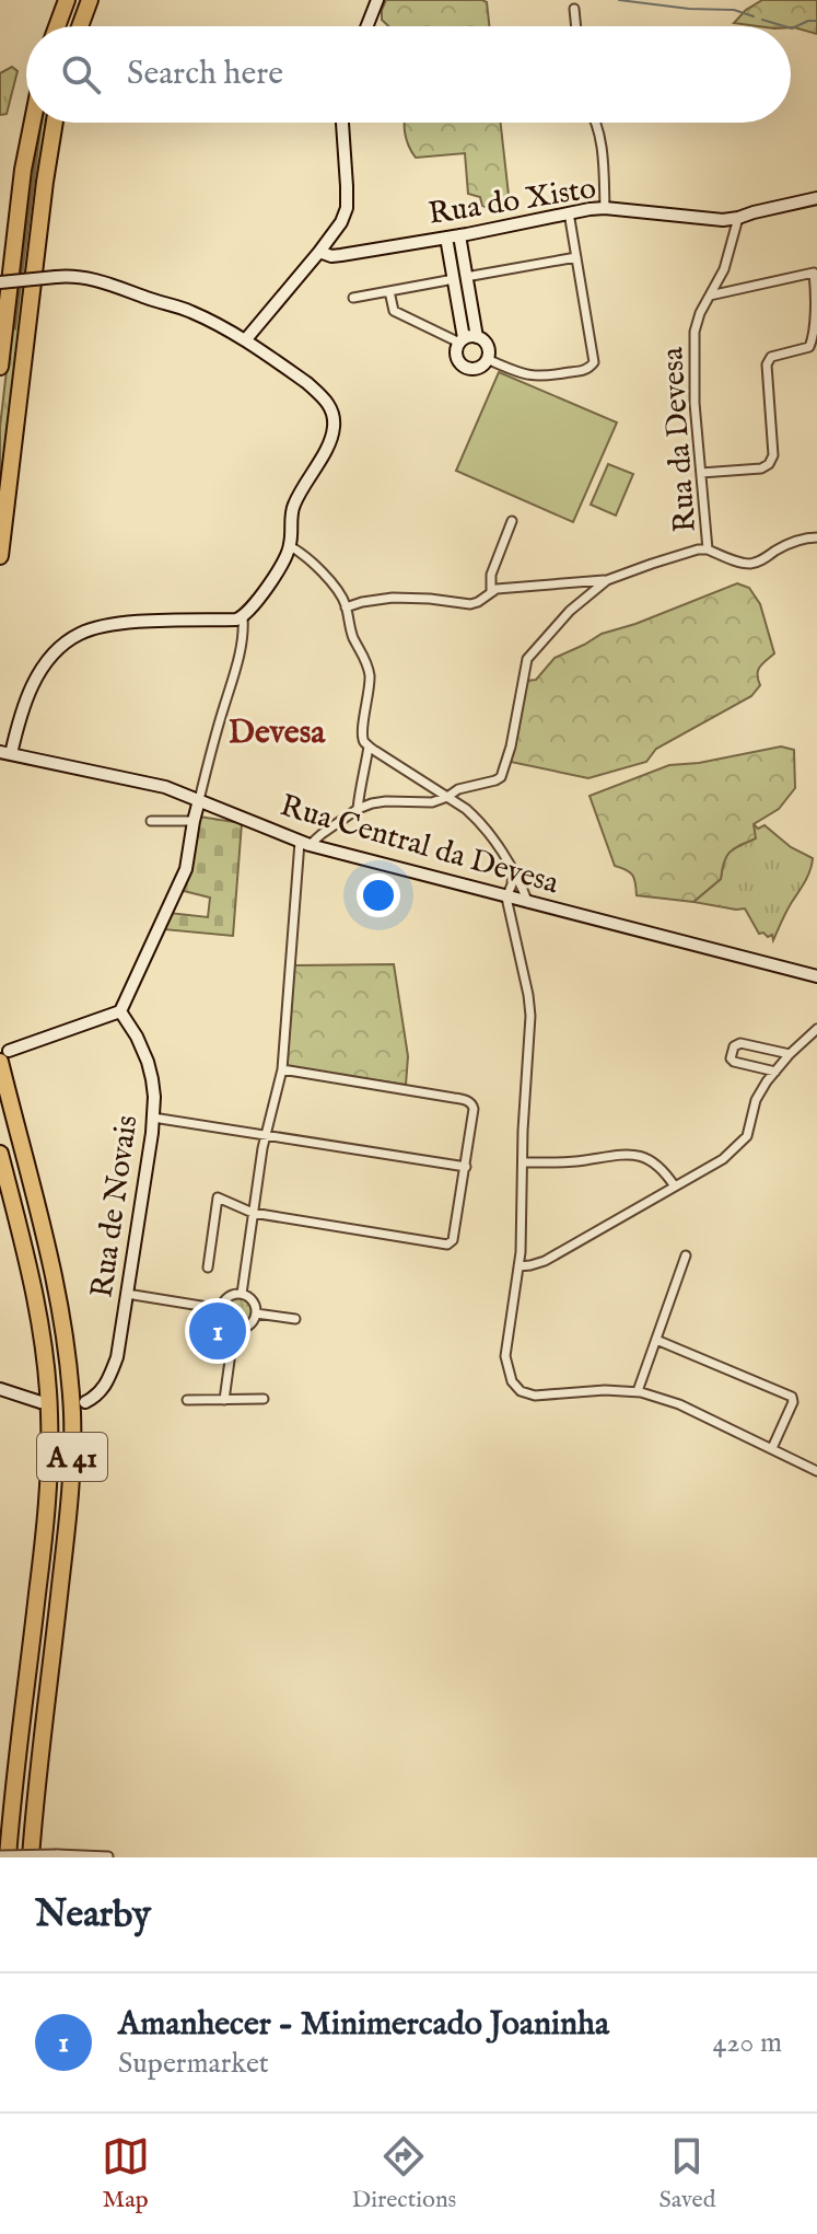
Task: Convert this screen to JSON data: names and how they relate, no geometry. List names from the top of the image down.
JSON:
{
  "streets": {
    "highway": ["A 41"],
    "street": [
      "Rua do Xisto",
      "Rua da Devesa",
      "Rua Central da Devesa",
      "Rua de Novais"
    ]
  },
  "crossings": [
    ["Rua do Xisto", "Rua da Devesa"]
  ],
  "districts": ["Devesa"],
  "page": {
    "search": "Search here",
    "pins": "1",
    "heading": "Nearby",
    "list": [
      {
        "mark": "1",
        "name": "Amanhecer - Minimercado Joaninha",
        "note": "Supermarket",
        "value": "420 m"
      }
    ],
    "nav": ["Map", "Directions", "Saved"]
  }
}
